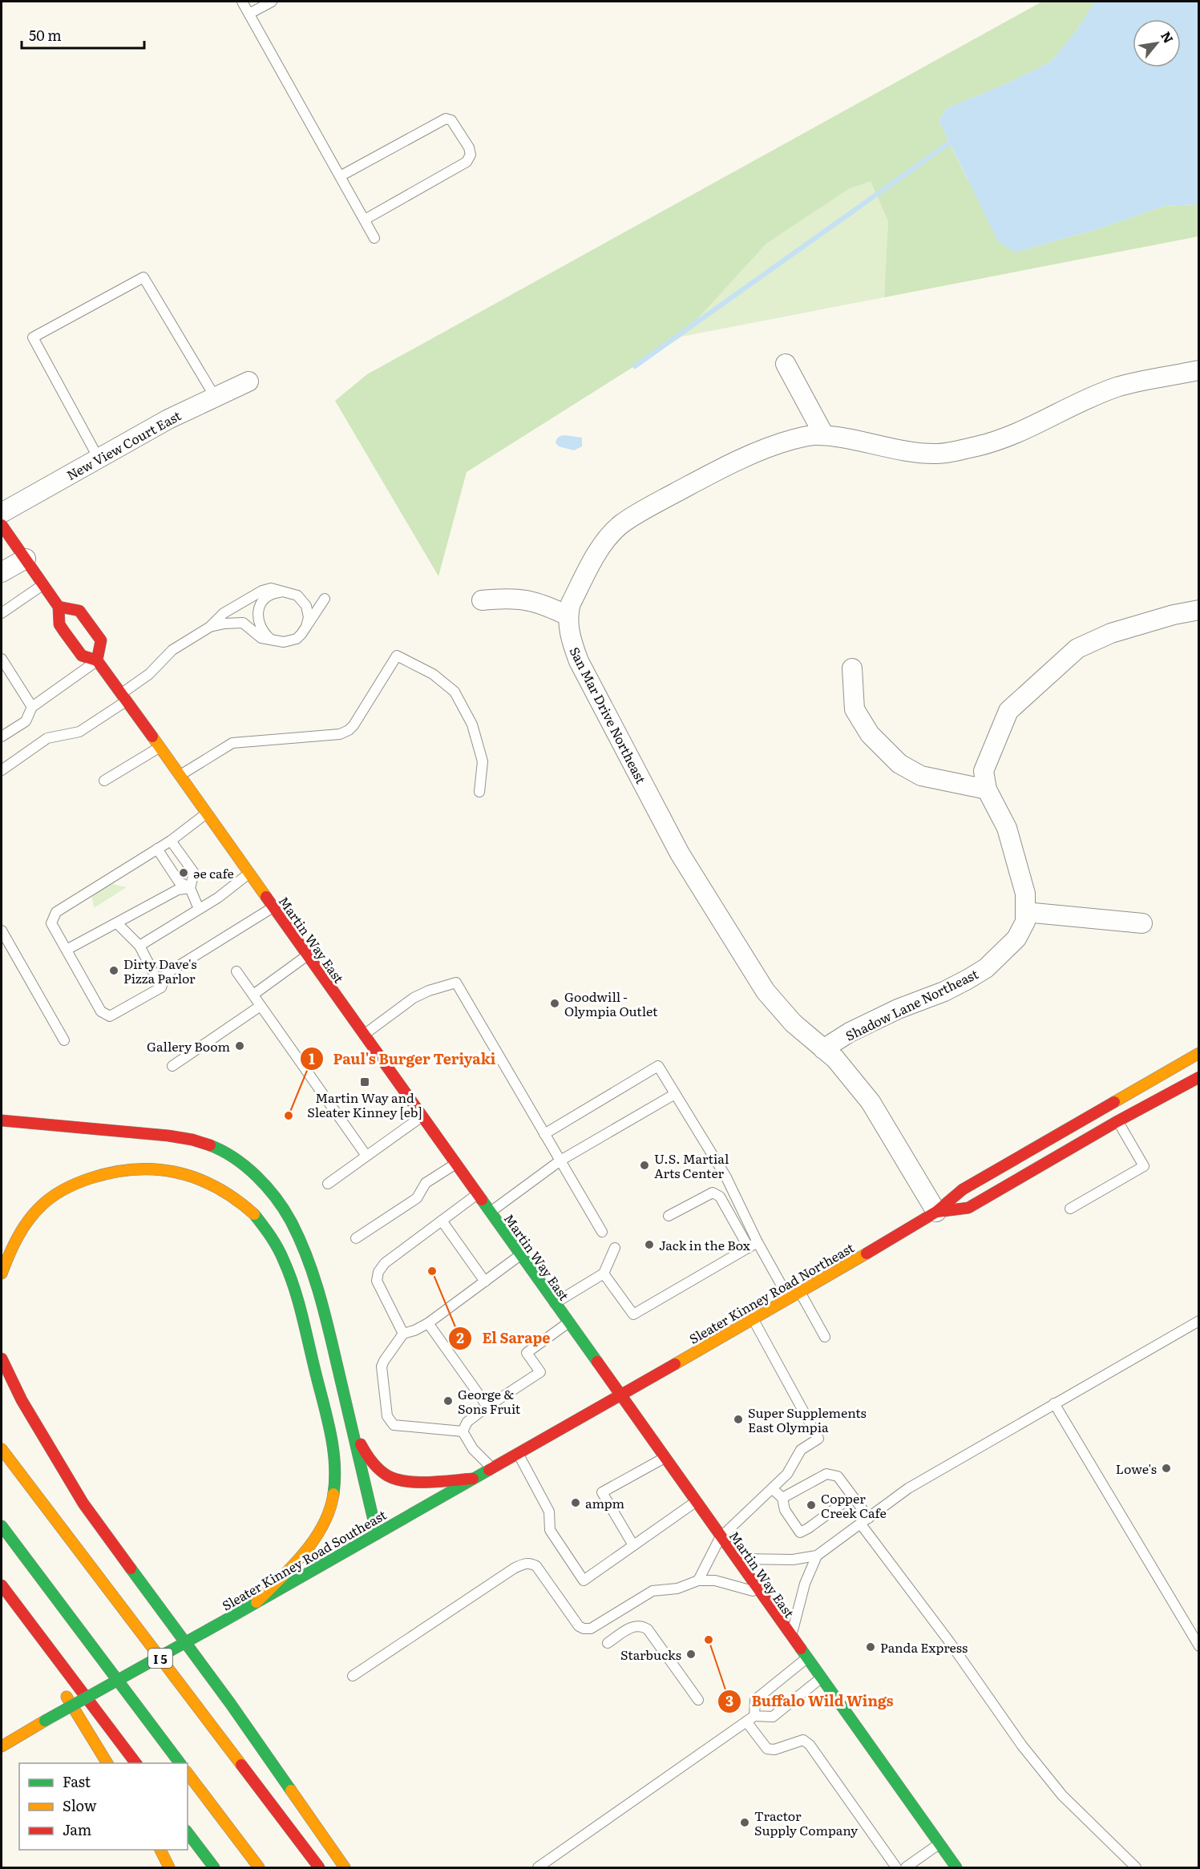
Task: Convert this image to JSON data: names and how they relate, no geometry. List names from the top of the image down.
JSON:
{
  "streets": {
    "main road": [
      "Martin Way East",
      "Sleater Kinney Road Northeast",
      "Sleater Kinney Road Southeast",
      "I 5"
    ],
    "street": ["New View Court East", "San Mar Drive Northeast", "Shadow Lane Northeast"]
  },
  "crossings": [
    ["San Mar Drive Northeast", "Shadow Lane Northeast"],
    ["San Mar Drive Northeast", "Sleater Kinney Road Northeast"],
    ["Martin Way East", "Sleater Kinney Road Northeast"],
    ["Martin Way East", "Sleater Kinney Road Southeast"],
    ["Sleater Kinney Road Northeast", "Sleater Kinney Road Southeast"]
  ],
  "places": {
    "other": [
      "əe cafe",
      "Dirty Dave's Pizza Parlor",
      "Goodwill - Olympia Outlet",
      "Gallery Boom",
      "Paul's Burger Teriyaki",
      "U.S. Martial Arts Center",
      "Jack in the Box",
      "El Sarape",
      "George & Sons Fruit",
      "Super Supplements East Olympia",
      "Lowe's",
      "ampm",
      "Copper Creek Cafe",
      "Buffalo Wild Wings",
      "Panda Express",
      "Starbucks",
      "Tractor Supply Company"
    ],
    "transit": ["Martin Way and Sleater Kinney [eb]"]
  },
  "legend": ["Fast", "Slow", "Jam"],
  "scale_bar": "50 m",
  "north": "top right"
}
